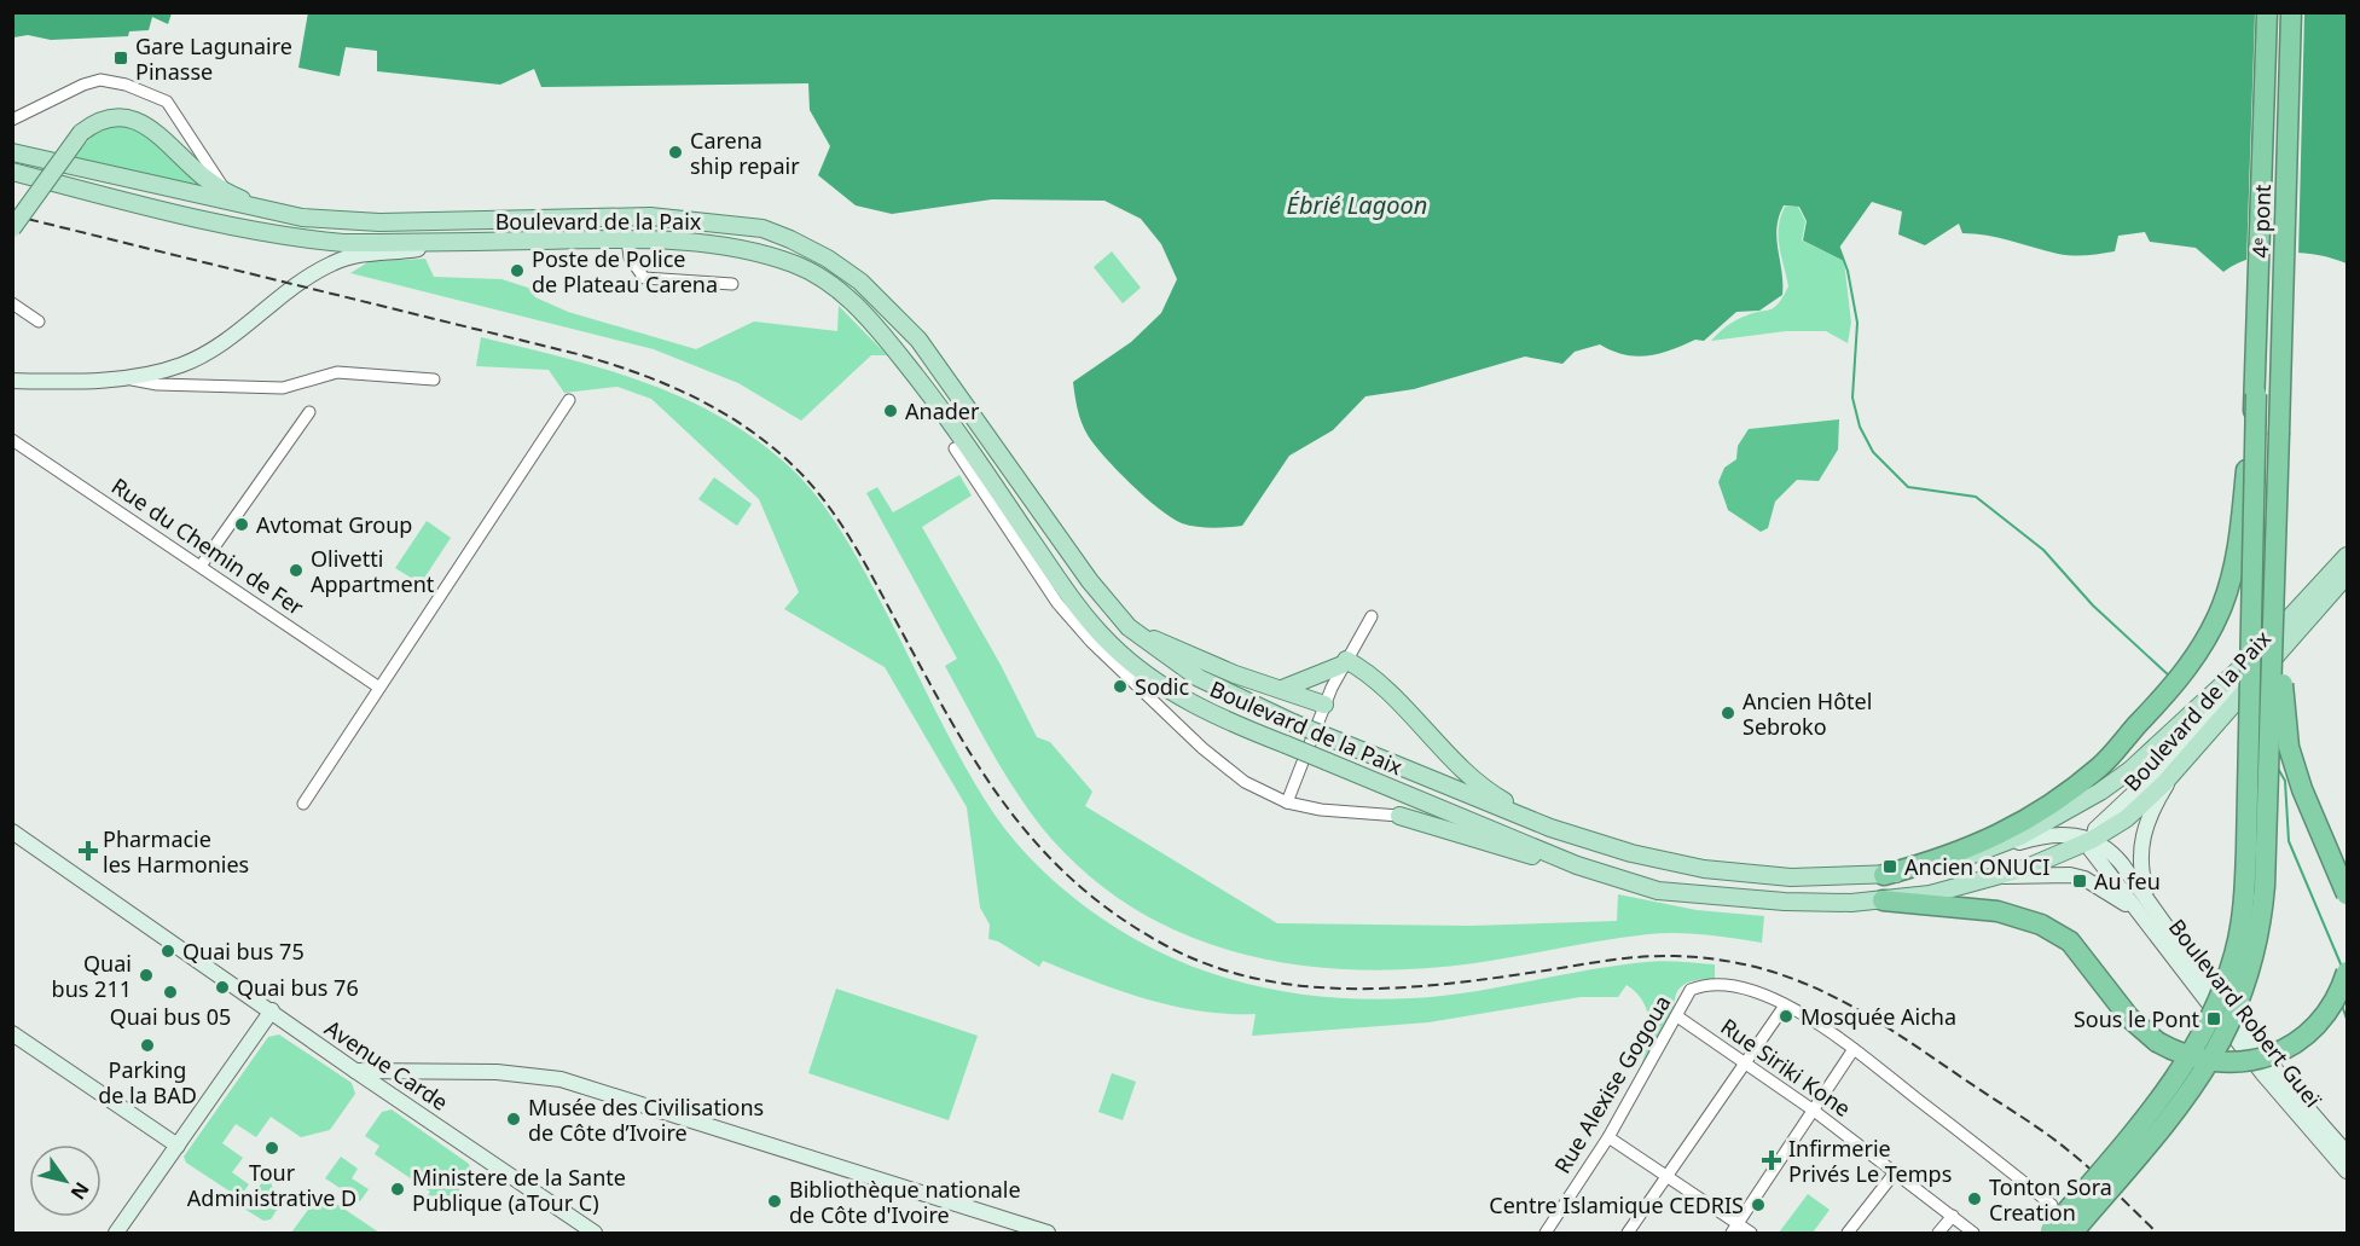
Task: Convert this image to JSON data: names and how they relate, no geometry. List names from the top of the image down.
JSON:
{
  "streets": {
    "highway": ["4ᵉ pont"],
    "main road": ["Boulevard de la Paix", "Boulevard Robert Gueï", "Avenue Carde"],
    "street": ["Rue du Chemin de Fer", "Rue Siriki Kone", "Rue Alexise Gogoua"]
  },
  "crossings": [
    ["Boulevard de la Paix", "Boulevard Robert Gueï"],
    ["Rue Siriki Kone", "Rue Alexise Gogoua"]
  ],
  "water": ["Ébrié Lagoon"],
  "places": {
    "transit": [
      "Gare Lagunaire Pinasse",
      "Ancien ONUCI",
      "Au feu",
      "Sous le Pont"
    ],
    "other": [
      "Carena ship repair",
      "Poste de Police de Plateau Carena",
      "Anader",
      "Avtomat Group",
      "Olivetti Appartment",
      "Sodic",
      "Ancien Hôtel Sebroko",
      "Quai bus 75",
      "Quai bus 211",
      "Quai bus 76",
      "Quai bus 05",
      "Mosquée Aicha",
      "Parking de la BAD",
      "Musée des Civilisations de Côte d’Ivoire",
      "Tour Administrative D",
      "Ministere de la Sante Publique (aTour C)",
      "Tonton Sora Creation",
      "Bibliothèque nationale de Côte d'Ivoire",
      "Centre Islamique CEDRIS"
    ],
    "health": ["Pharmacie les Harmonies", "Infirmerie Privés Le Temps"]
  },
  "north": "bottom right"
}
